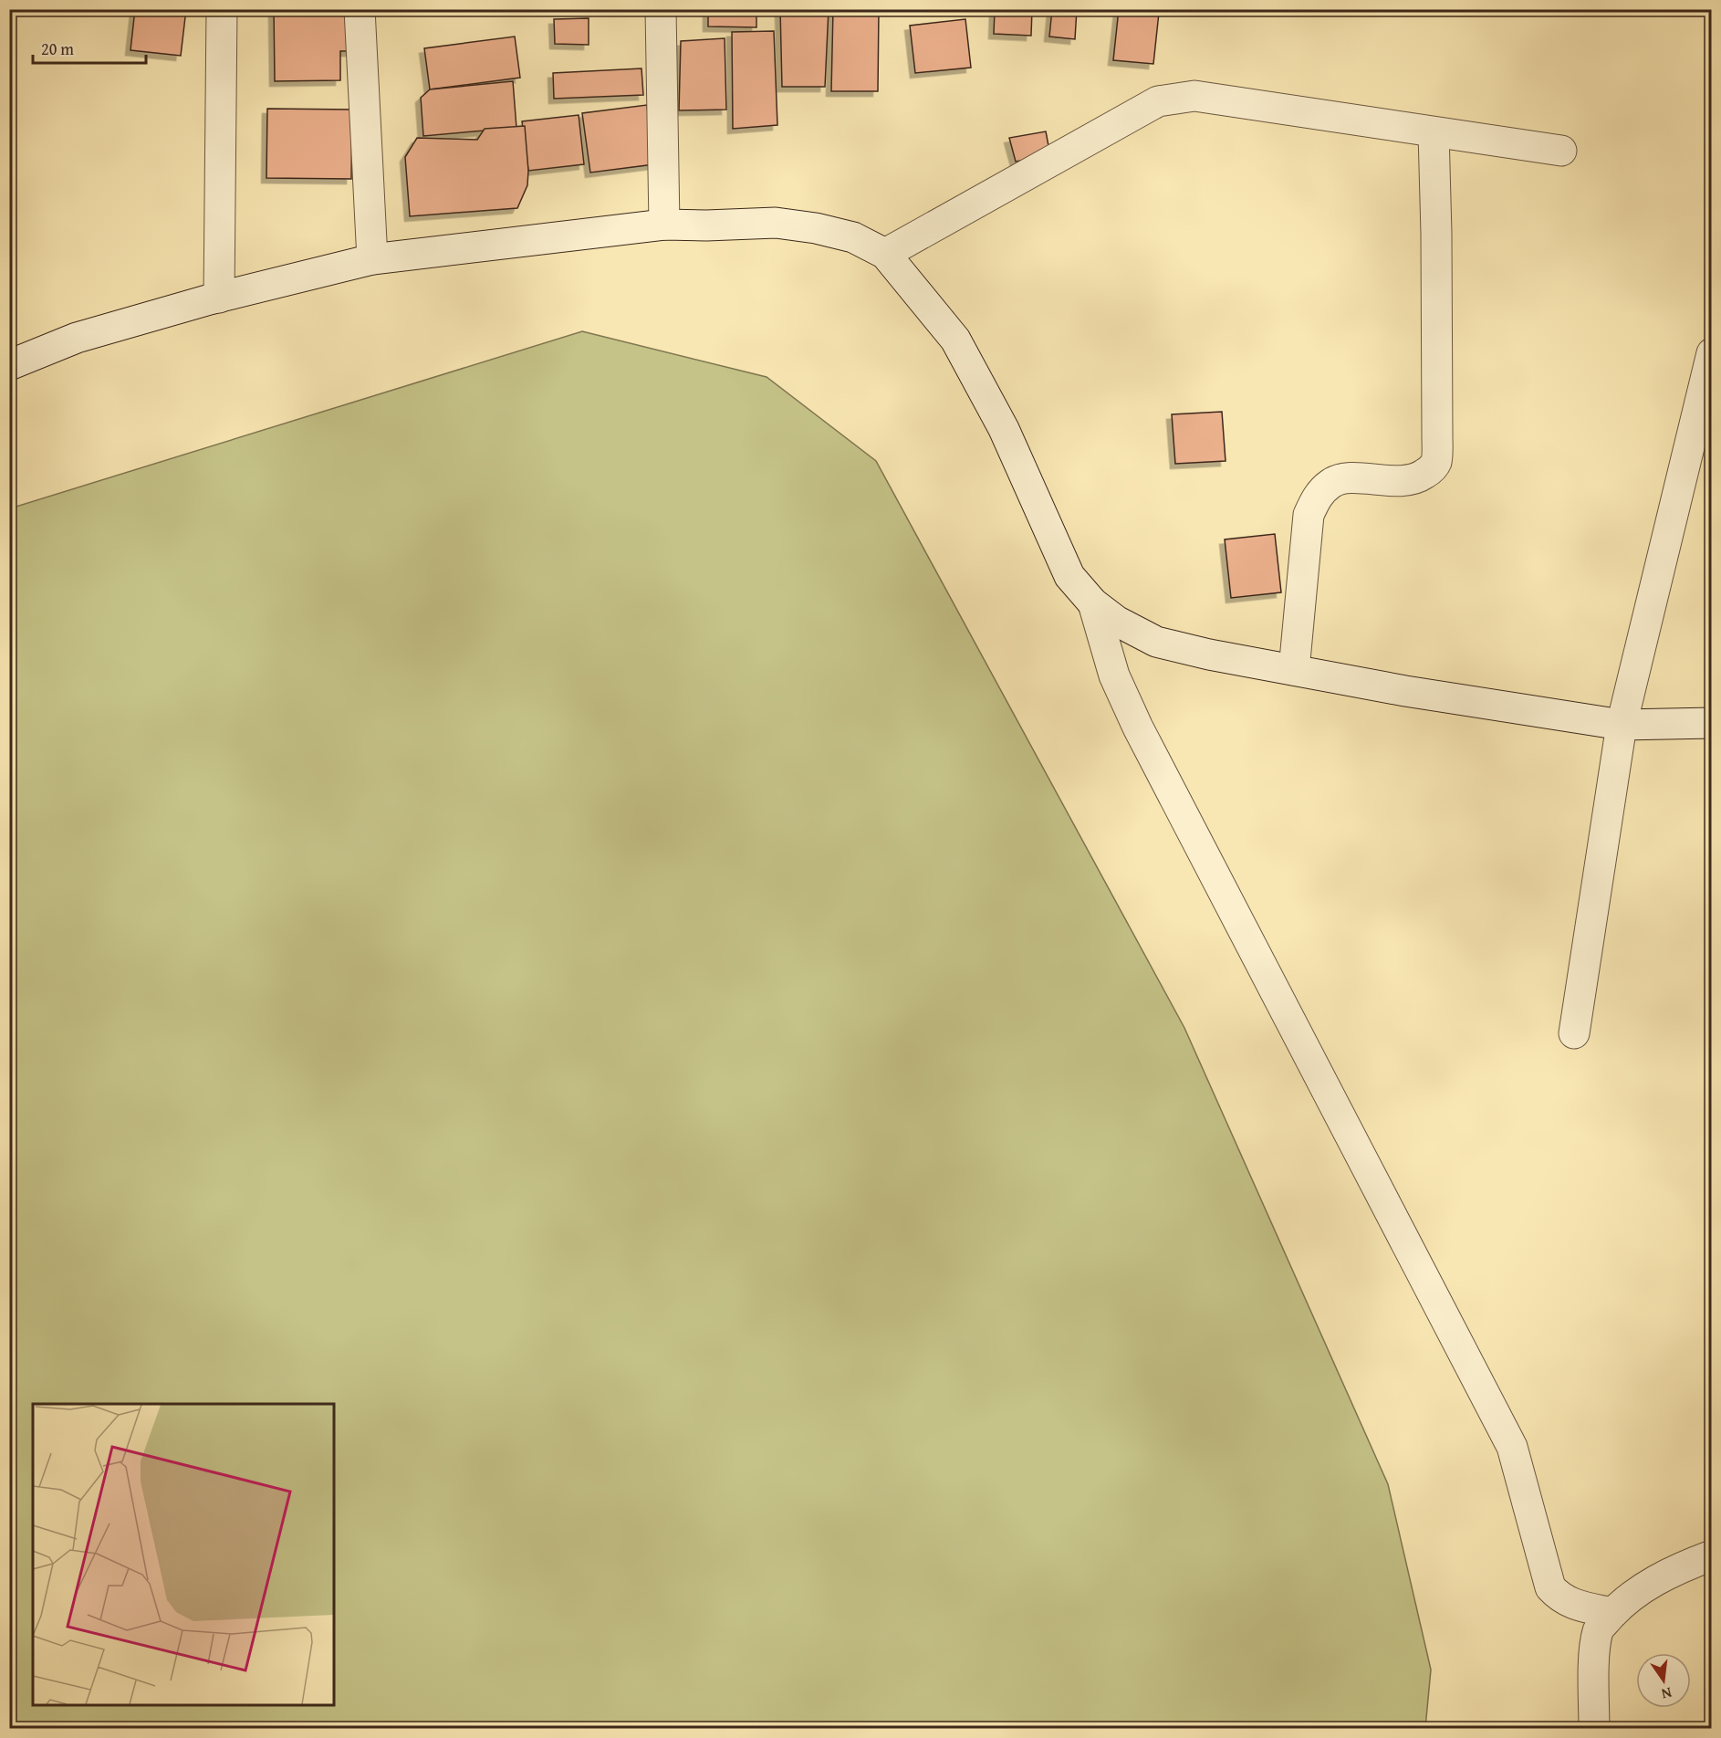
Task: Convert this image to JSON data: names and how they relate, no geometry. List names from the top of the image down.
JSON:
{
  "scale_bar": "20 m",
  "north": "bottom"
}
